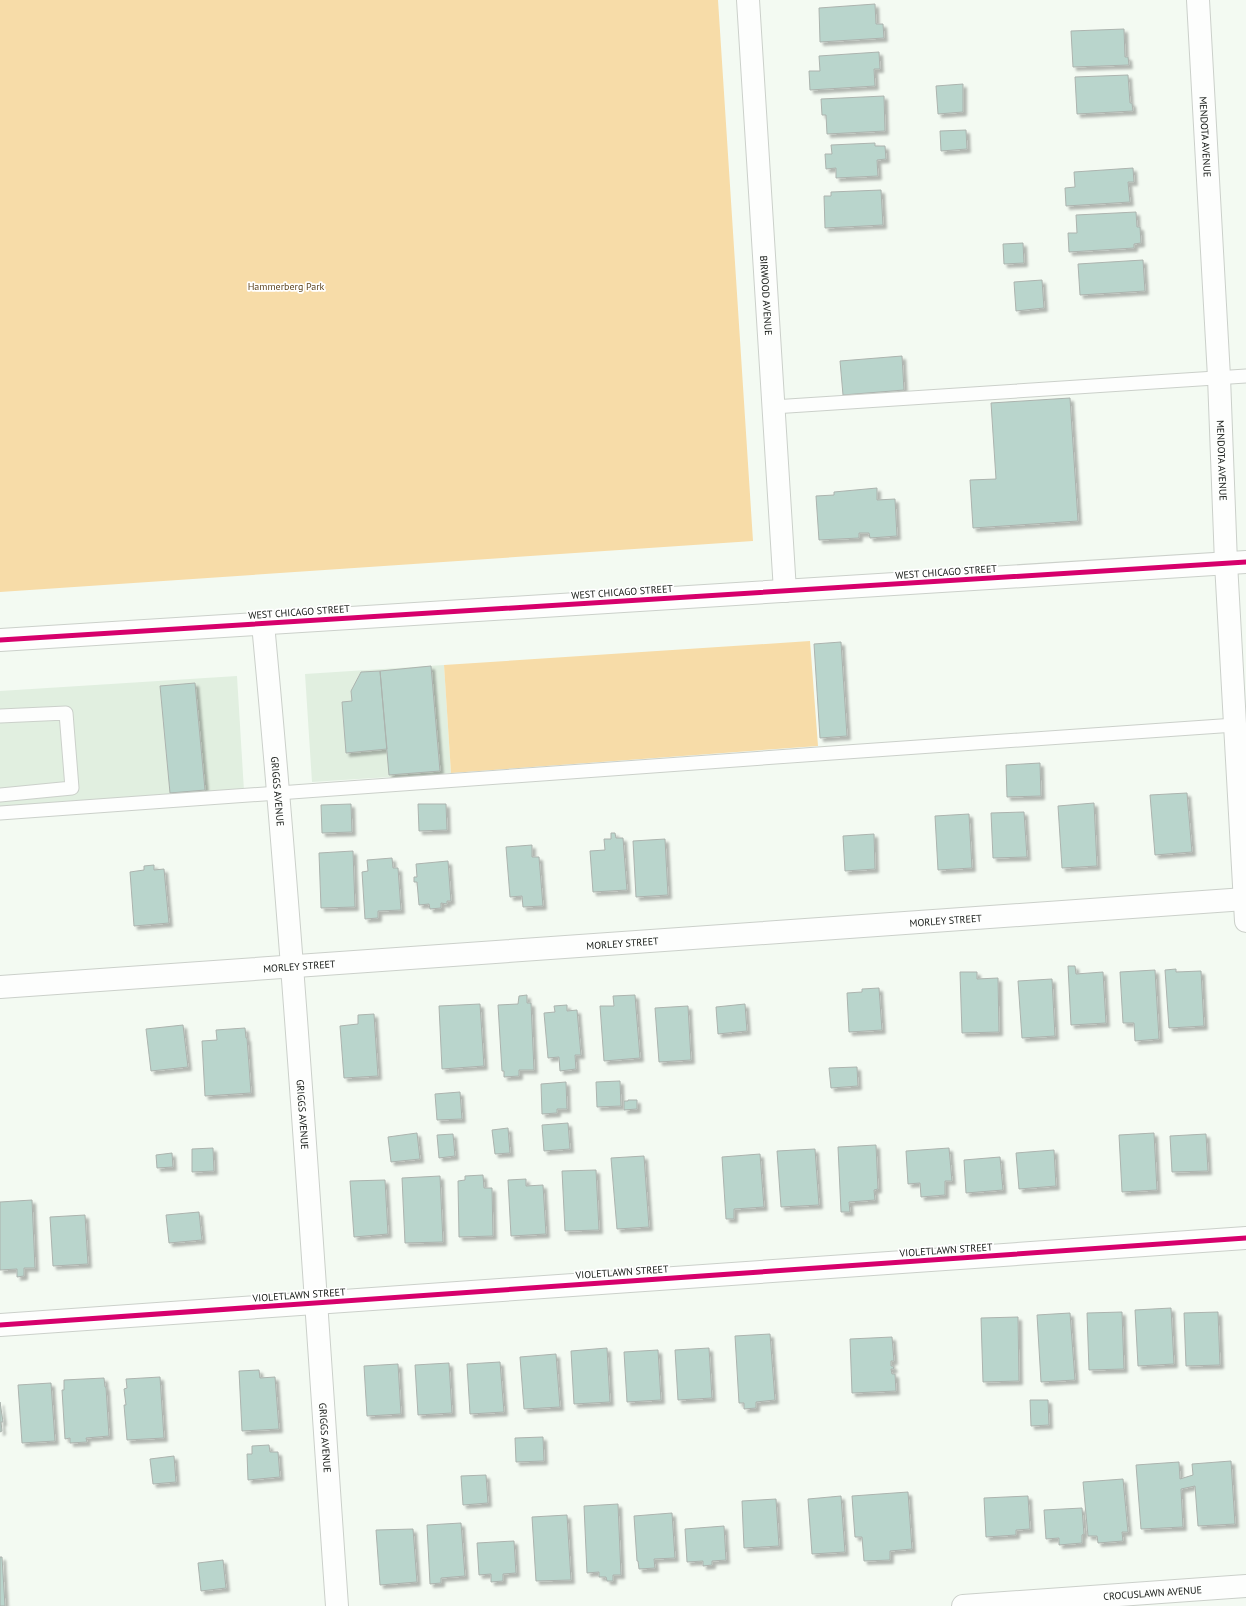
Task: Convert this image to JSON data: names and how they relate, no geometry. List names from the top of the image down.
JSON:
{
  "streets": {
    "street": [
      "MENDOTA AVENUE",
      "BIRWOOD AVENUE",
      "WEST CHICAGO STREET",
      "GRIGGS AVENUE",
      "MORLEY STREET",
      "VIOLETLAWN STREET",
      "CROCUSLAWN AVENUE"
    ]
  },
  "crossings": [
    ["MENDOTA AVENUE", "WEST CHICAGO STREET"],
    ["MENDOTA AVENUE", "MORLEY STREET"],
    ["BIRWOOD AVENUE", "WEST CHICAGO STREET"],
    ["WEST CHICAGO STREET", "GRIGGS AVENUE"],
    ["GRIGGS AVENUE", "MORLEY STREET"],
    ["GRIGGS AVENUE", "VIOLETLAWN STREET"]
  ],
  "parks": ["Hammerberg Park"]
}
